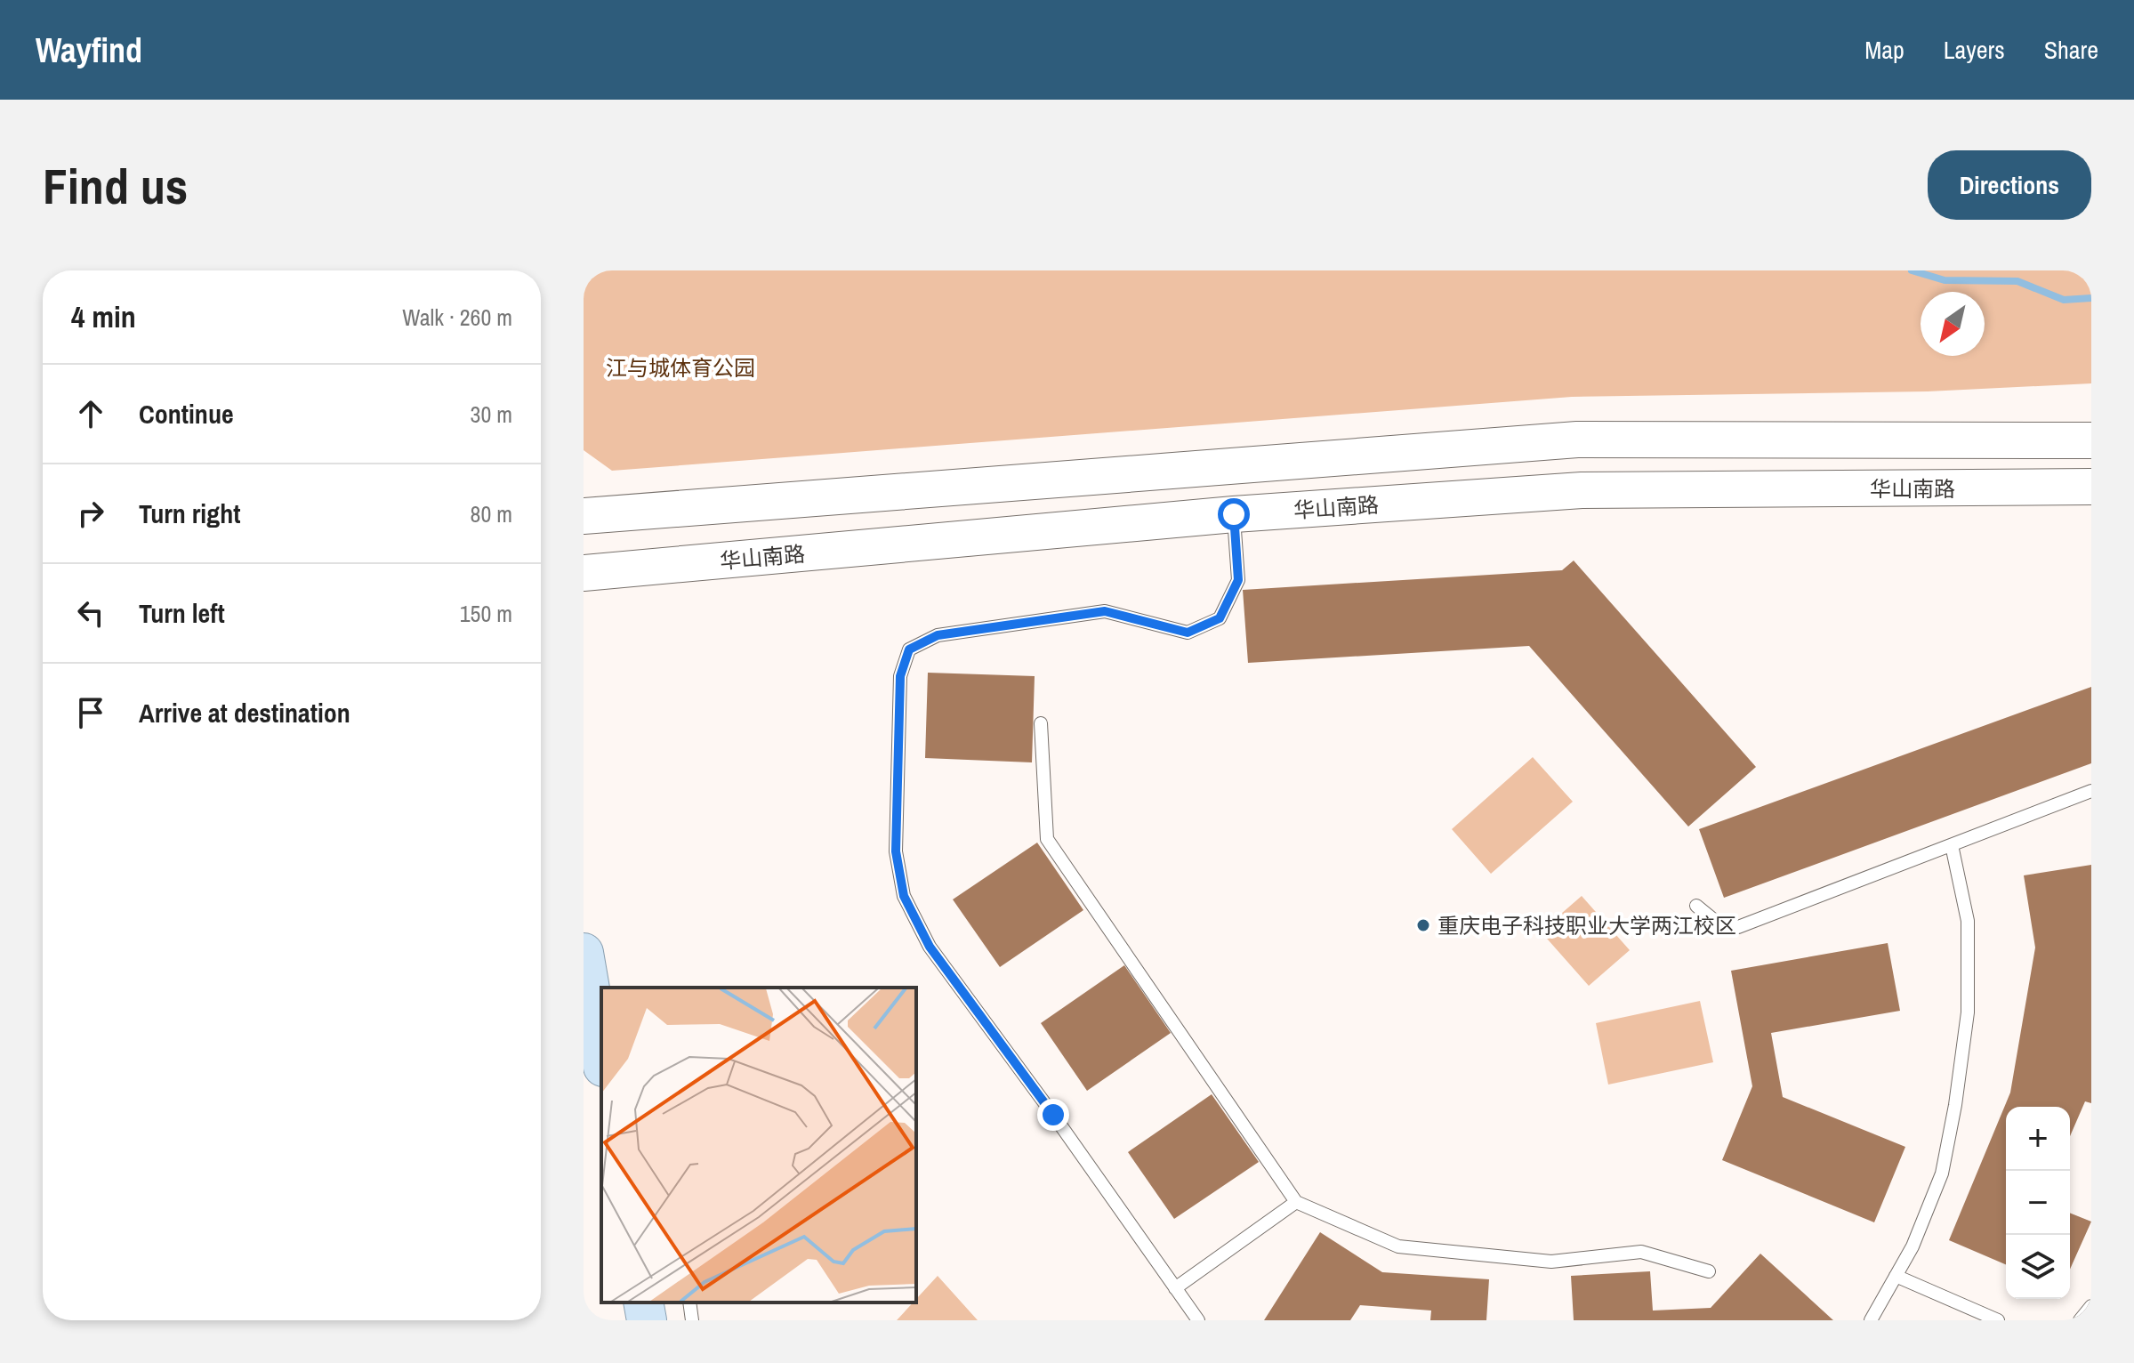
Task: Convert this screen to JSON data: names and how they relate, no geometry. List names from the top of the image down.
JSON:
{
  "streets": {
    "main road": ["华山南路"]
  },
  "parks": ["江与城体育公园"],
  "places": ["重庆电子科技职业大学两江校区"],
  "north": "bottom left",
  "page": {
    "header": "Wayfind",
    "nav": ["Map", "Layers", "Share"],
    "buttons": "Directions",
    "title": "Find us",
    "heading": ["4 min", "Walk · 260 m"],
    "list": [
      ["Continue", "30 m"],
      ["Turn right", "80 m"],
      ["Turn left", "150 m"],
      "Arrive at destination"
    ],
    "map_buttons": ["+", "−"]
  }
}
